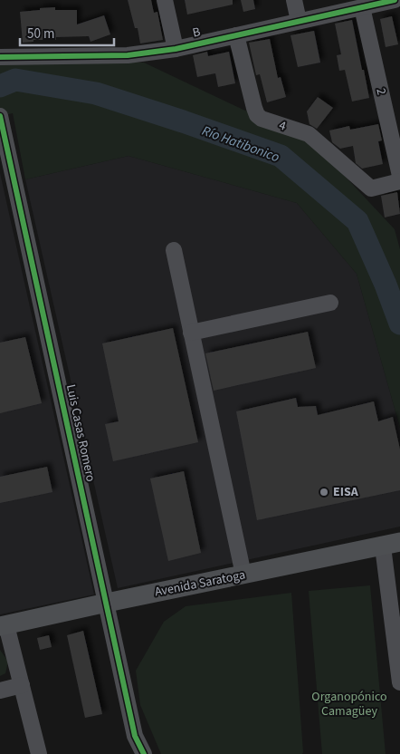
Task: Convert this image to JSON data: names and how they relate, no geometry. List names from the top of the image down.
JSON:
{
  "streets": {
    "main road": ["Avenida Saratoga"],
    "street": [
      "B",
      "2",
      "4",
      "Luis Casas Romero"
    ]
  },
  "crossings": [
    ["B", "2"],
    ["B", "4"],
    ["Luis Casas Romero", "Avenida Saratoga"]
  ],
  "water": ["Río Hatibonico"],
  "parks": ["Organopónico Camagüey"],
  "places": ["EISA"],
  "scale_bar": "50 m"
}
